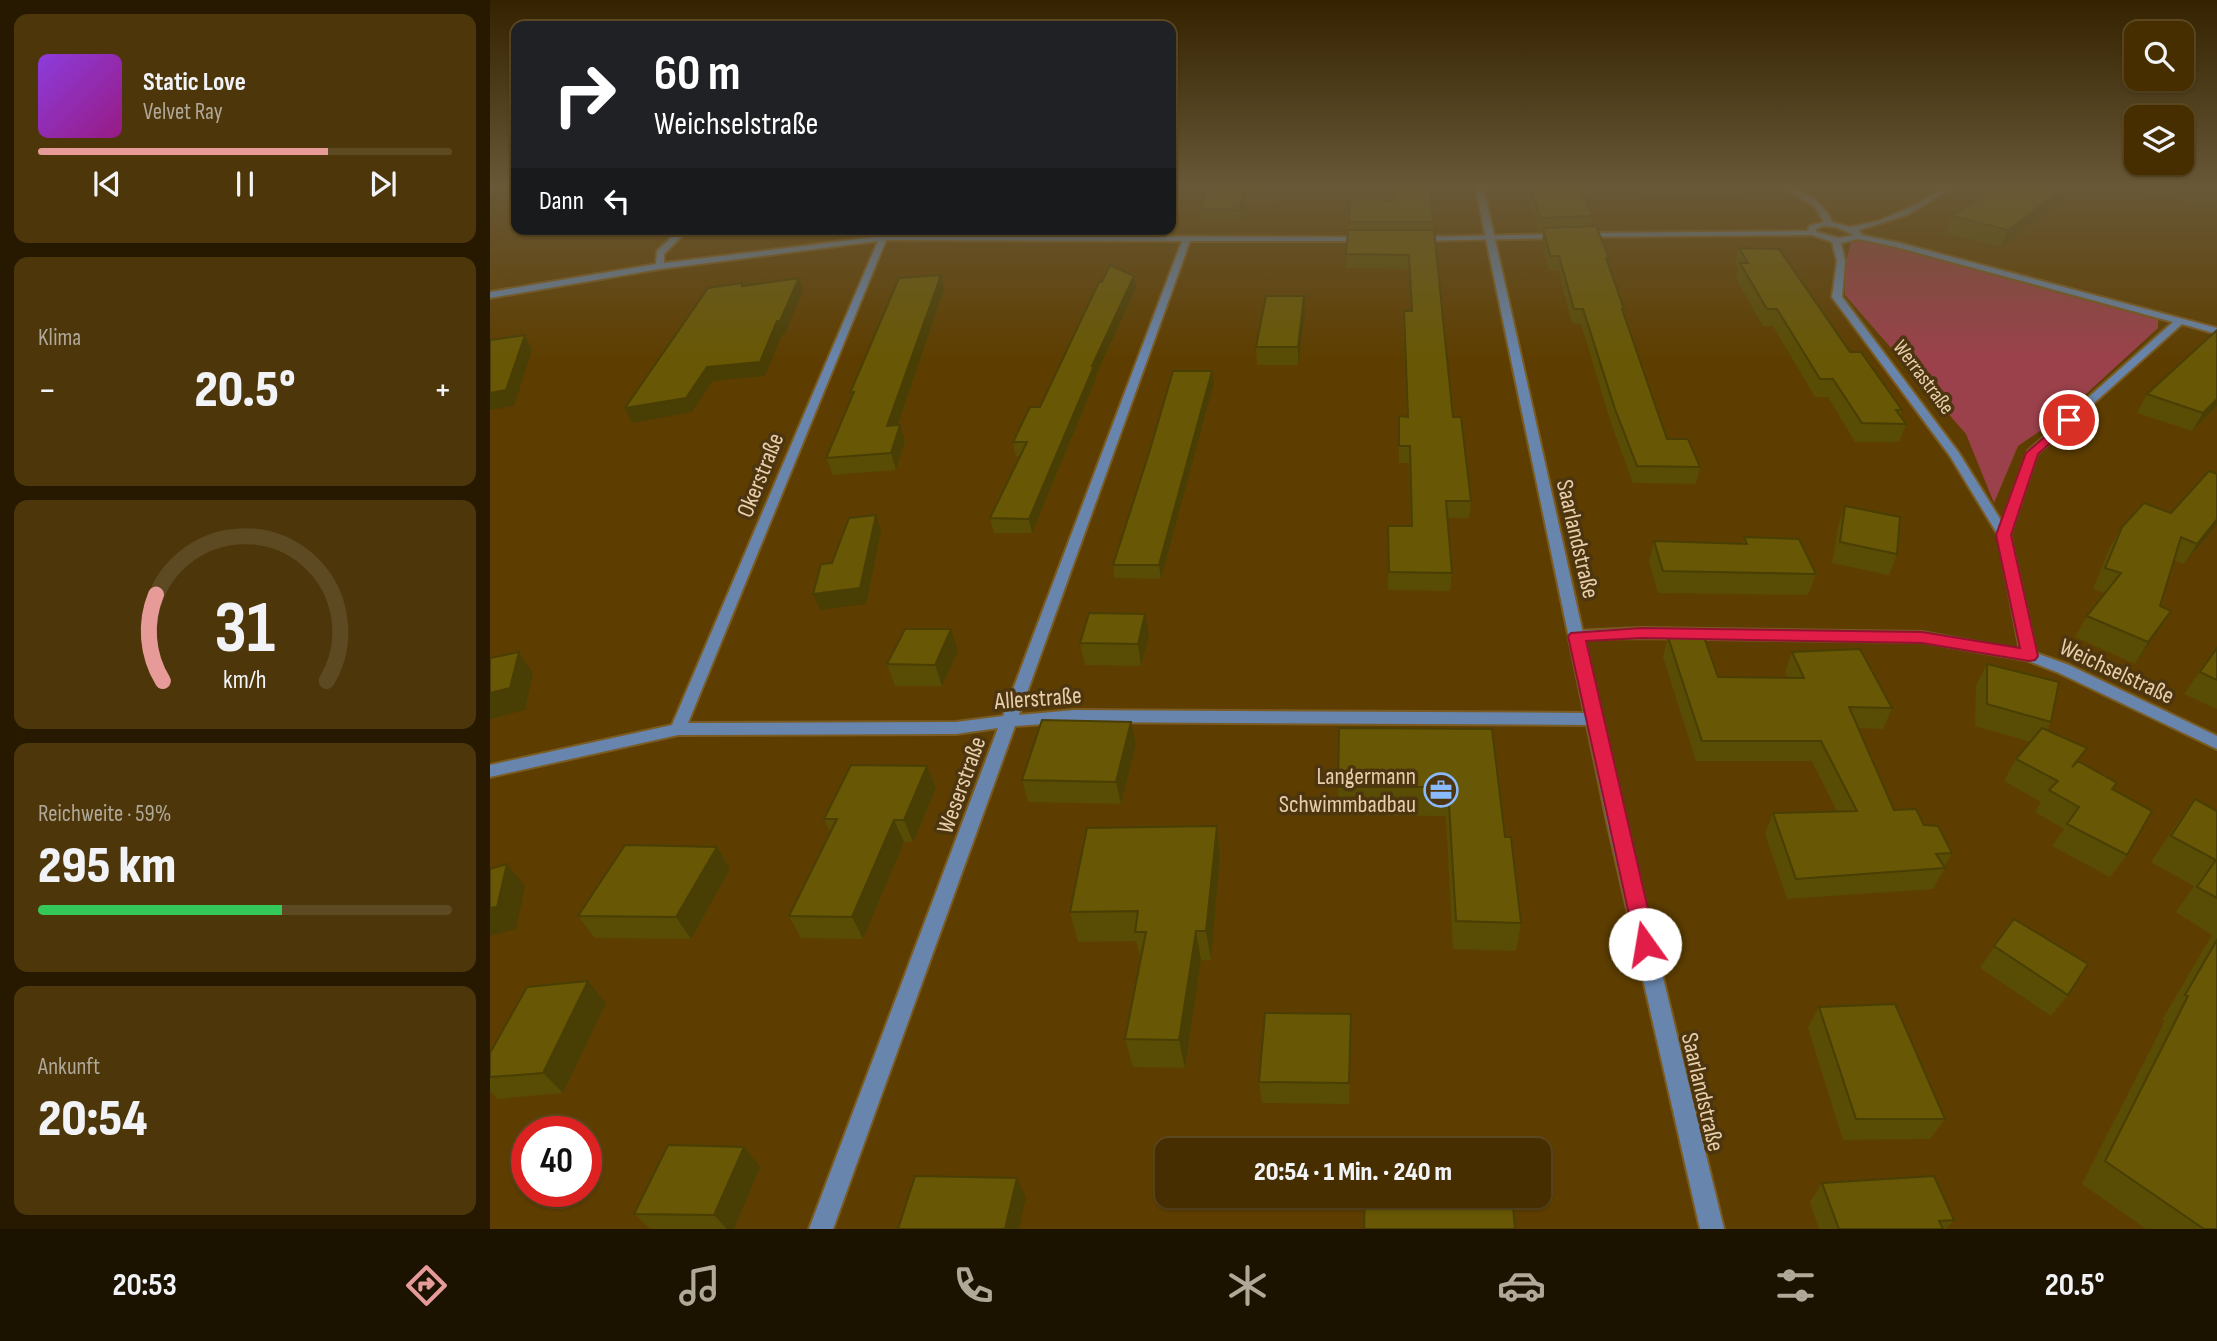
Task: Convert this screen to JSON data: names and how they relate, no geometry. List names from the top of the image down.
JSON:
{
  "streets": {
    "street": [
      "Werrastraße",
      "Okerstraße",
      "Saarlandstraße",
      "Weichselstraße",
      "Allerstraße",
      "Weserstraße"
    ]
  },
  "crossings": [
    ["Werrastraße", "Weichselstraße"],
    ["Okerstraße", "Allerstraße"],
    ["Saarlandstraße", "Weichselstraße"],
    ["Saarlandstraße", "Allerstraße"],
    ["Allerstraße", "Weserstraße"]
  ],
  "places": {
    "office": ["Langermann Schwimmbadbau"]
  },
  "page": {
    "turn": ["60 m", "Weichselstraße"],
    "song": ["Static Love", "Velvet Ray"],
    "then": "Dann",
    "tile": [
      "Klima",
      ["Reichweite · 59%", "295 km"],
      ["Ankunft", "20:54"]
    ],
    "heat": ["−", "20.5°", "+"],
    "limit": "40",
    "trip": "20:54 · 1 Min. · 240 m",
    "tabs": ["20:53", "20.5°"],
    "gauge": ["31", "km/h"]
  }
}
